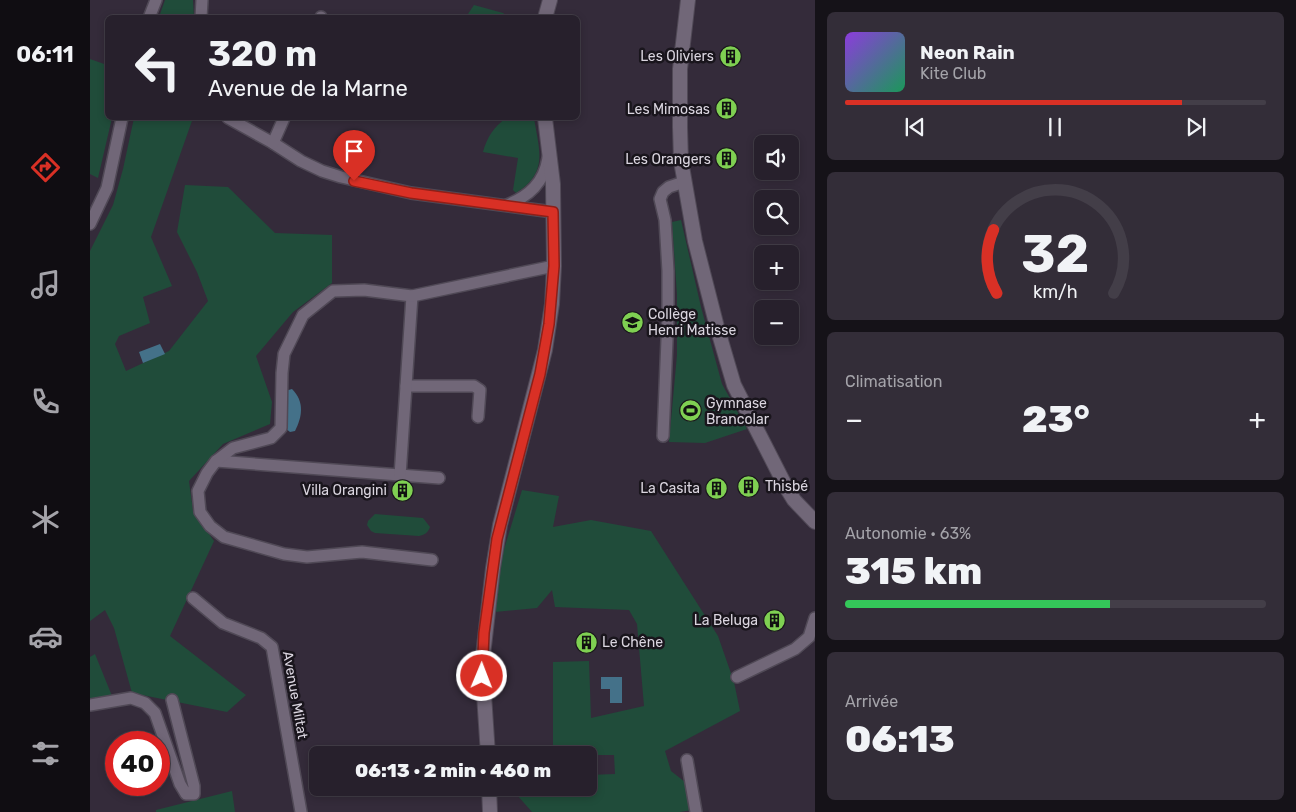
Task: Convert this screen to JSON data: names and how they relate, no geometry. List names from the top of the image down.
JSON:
{
  "streets": {
    "street": ["Avenue Miltat"]
  },
  "places": {
    "building": [
      "Les Oliviers",
      "Les Mimosas",
      "Les Orangers",
      "Thisbé",
      "La Casita",
      "Villa Orangini",
      "La Beluga",
      "Le Chêne"
    ],
    "school or university": ["Collège Henri Matisse"],
    "sports": ["Gymnase Brancolar"]
  },
  "page": {
    "tabs": "06:11",
    "turn": ["320 m", "Avenue de la Marne"],
    "song": ["Neon Rain", "Kite Club"],
    "map_buttons": ["+", "−"],
    "tile": [
      "Climatisation",
      ["Autonomie · 63%", "315 km"],
      ["Arrivée", "06:13"]
    ],
    "heat": ["−", "23°", "+"],
    "limit": "40",
    "trip": "06:13 · 2 min · 460 m",
    "gauge": ["32", "km/h"]
  }
}
